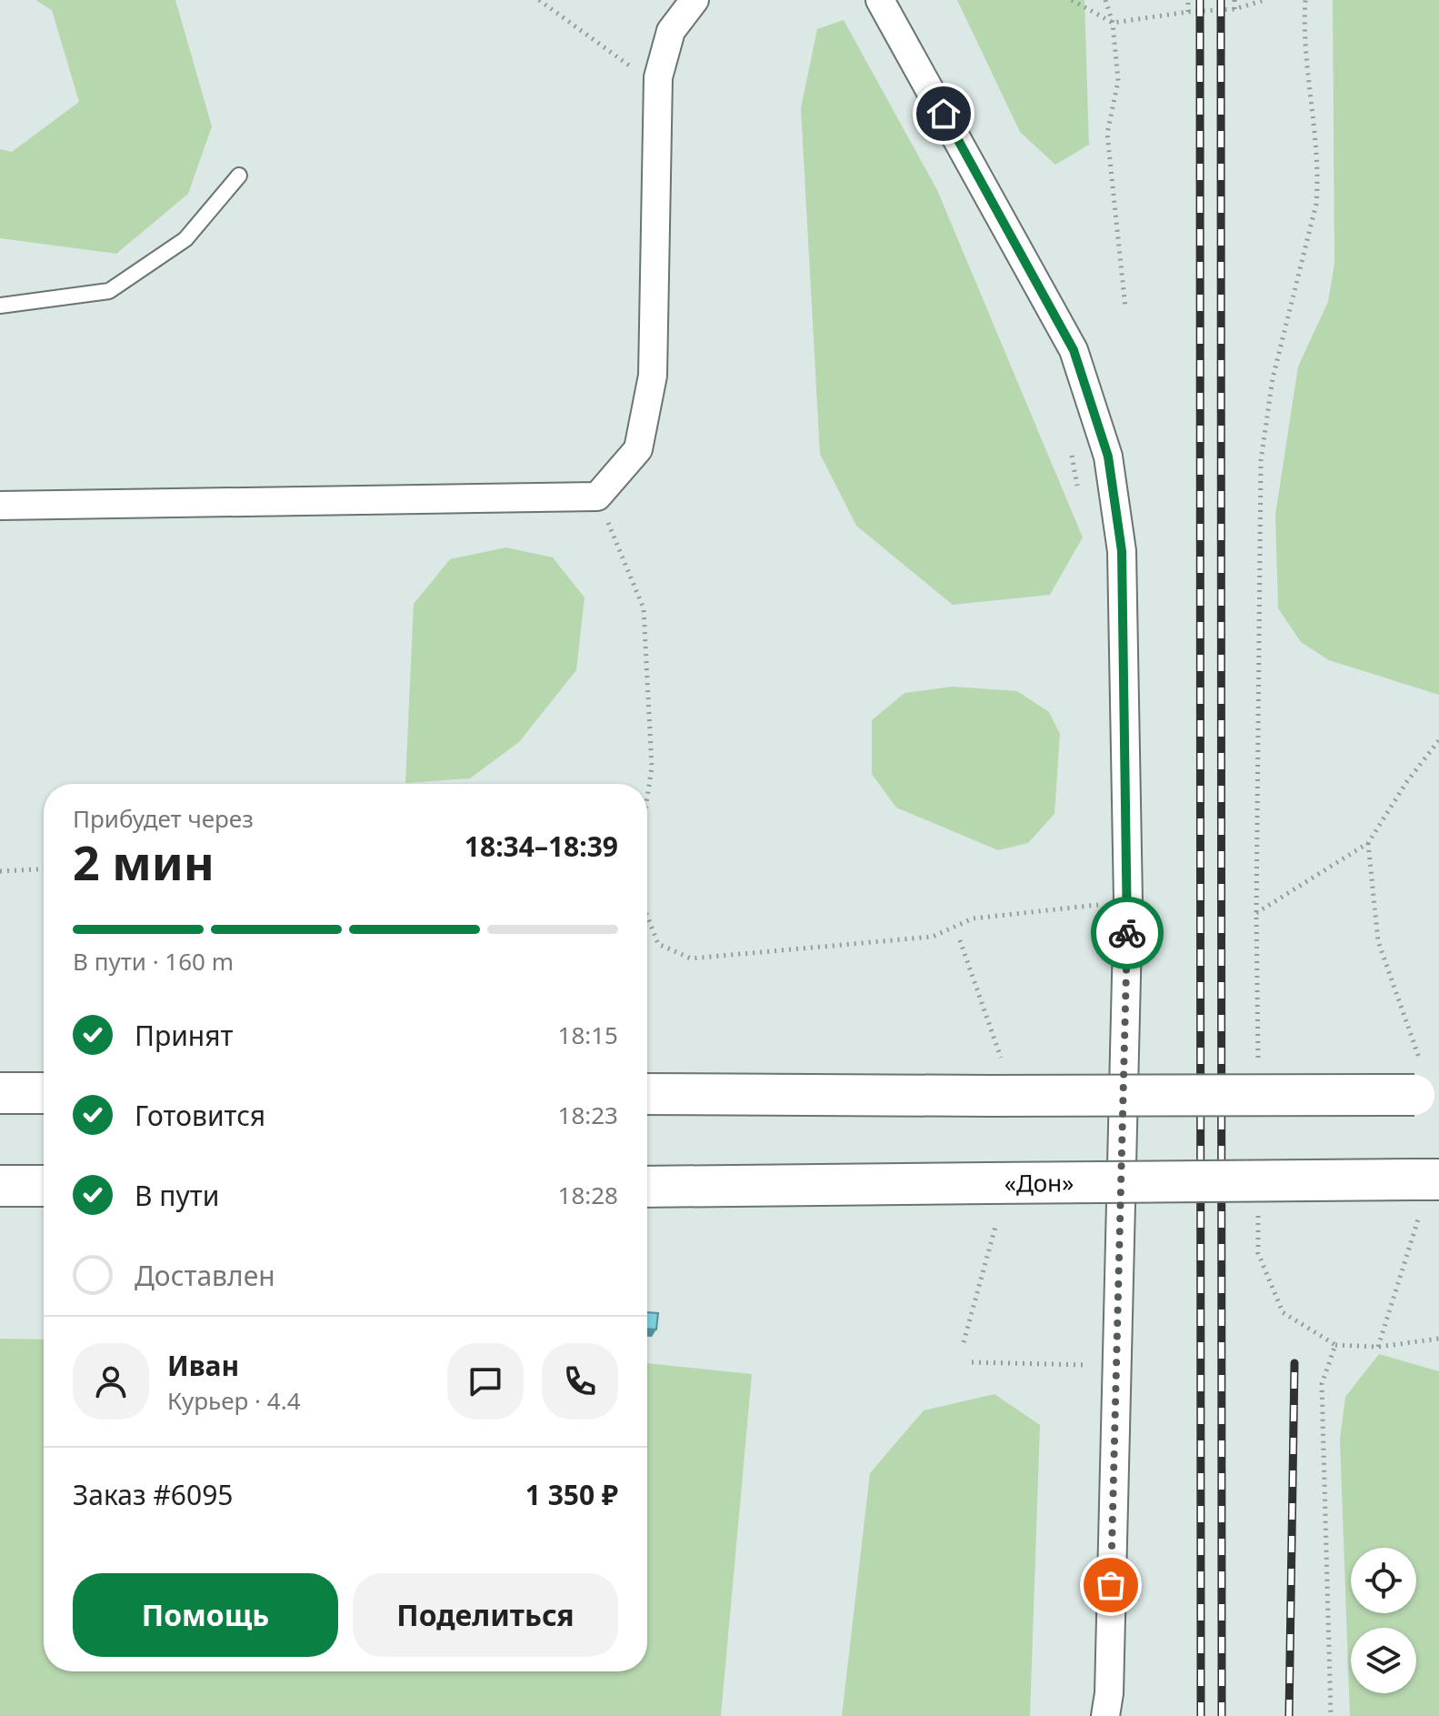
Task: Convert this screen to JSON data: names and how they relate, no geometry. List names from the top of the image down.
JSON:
{
  "streets": {
    "highway": ["«Дон»"]
  },
  "page": {
    "heading": ["2 мин", "Прибудет через", "18:34–18:39"],
    "panel": [
      "Иван",
      "Курьер · 4.4",
      "Заказ #6095",
      "1 350 ₽"
    ],
    "bar": "В пути · 160 m",
    "list": [
      ["Принят", "18:15"],
      ["Готовится", "18:23"],
      ["В пути", "18:28"],
      "Доставлен"
    ],
    "buttons": ["Помощь", "Поделиться"]
  }
}
